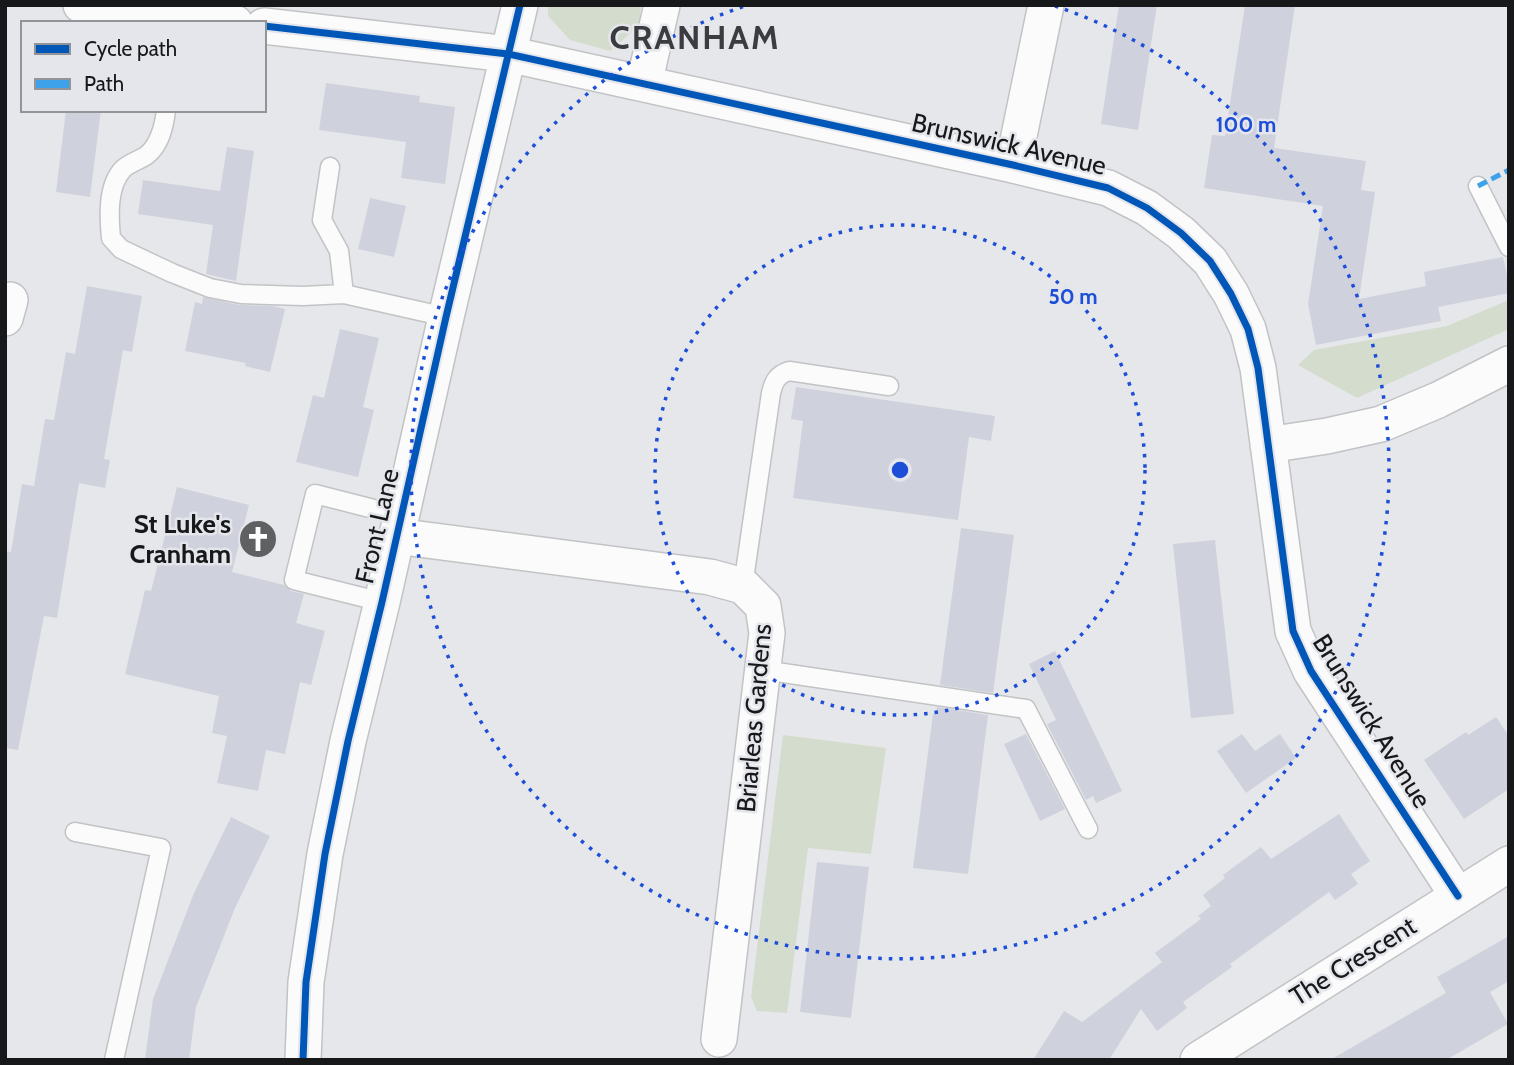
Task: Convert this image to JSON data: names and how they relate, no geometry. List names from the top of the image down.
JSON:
{
  "streets": {
    "street": [
      "Brunswick Avenue",
      "Front Lane",
      "Briarleas Gardens",
      "The Crescent"
    ]
  },
  "crossings": [
    ["Brunswick Avenue", "Front Lane"],
    ["Brunswick Avenue", "The Crescent"],
    ["Front Lane", "Briarleas Gardens"]
  ],
  "districts": ["CRANHAM"],
  "places": {
    "church": ["St Luke's Cranham"]
  },
  "legend": ["Cycle path", "Path"],
  "rings": ["100 m", "50 m"]
}
